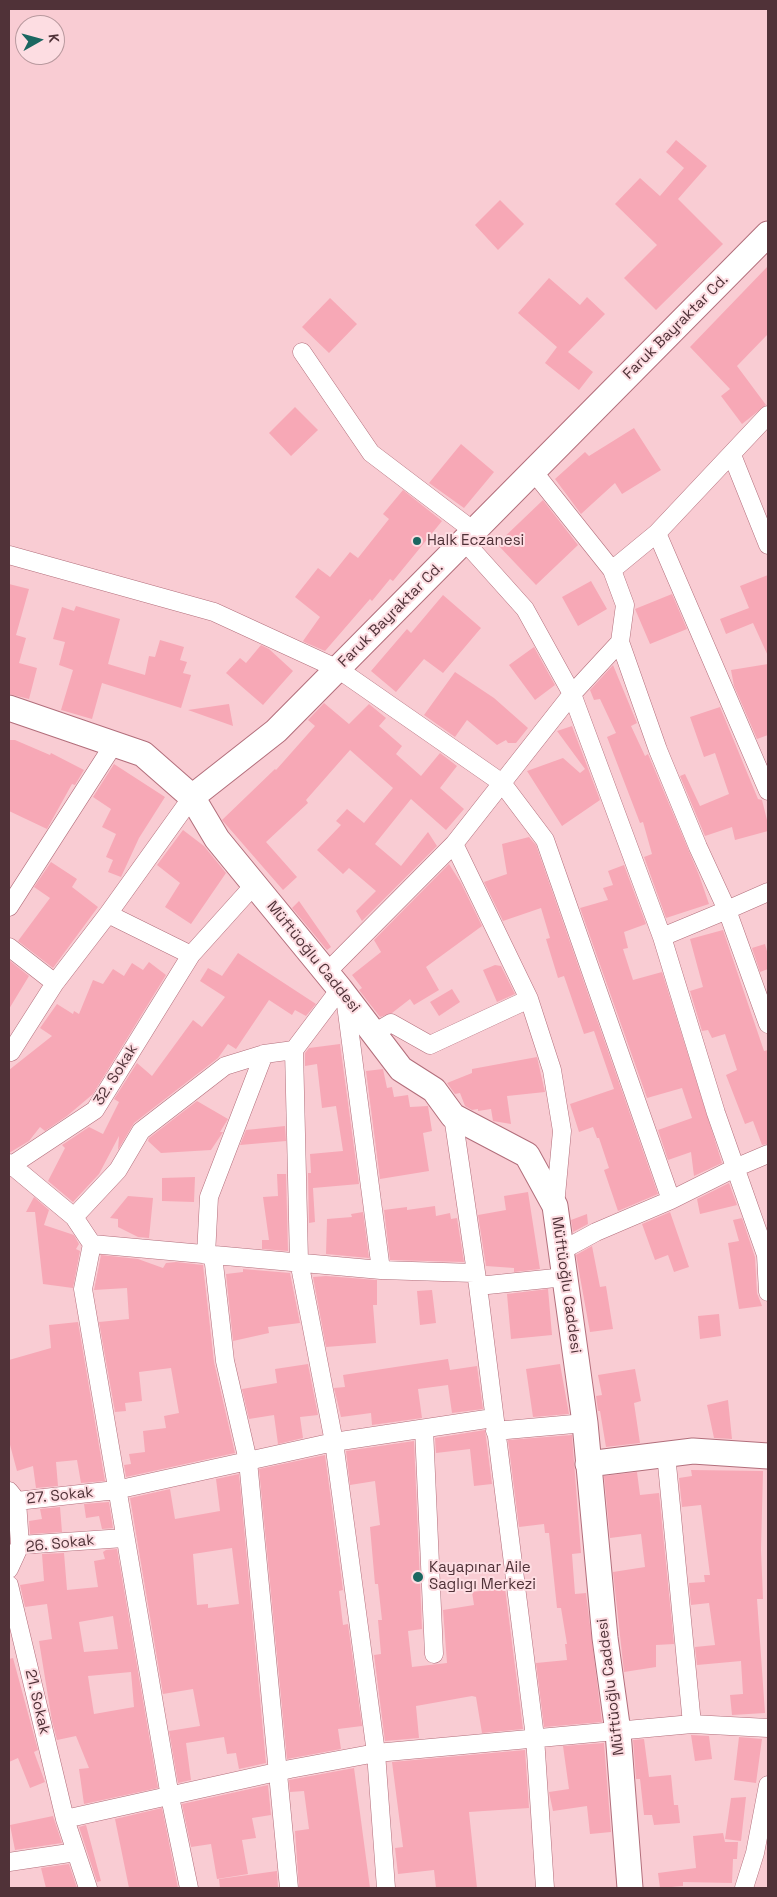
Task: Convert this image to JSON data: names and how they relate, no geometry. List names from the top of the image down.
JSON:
{
  "streets": {
    "street": [
      "Faruk Bayraktar Cd.",
      "Müftüoğlu Caddesi",
      "32. Sokak",
      "27. Sokak",
      "26. Sokak",
      "21. Sokak"
    ]
  },
  "crossings": [
    ["Faruk Bayraktar Cd.", "Müftüoğlu Caddesi"],
    ["Müftüoğlu Caddesi", "32. Sokak"],
    ["Müftüoğlu Caddesi", "27. Sokak"]
  ],
  "places": ["Halk Eczanesi", "Kayapınar Aile Saglıgı Merkezi"],
  "north": "right"
}
